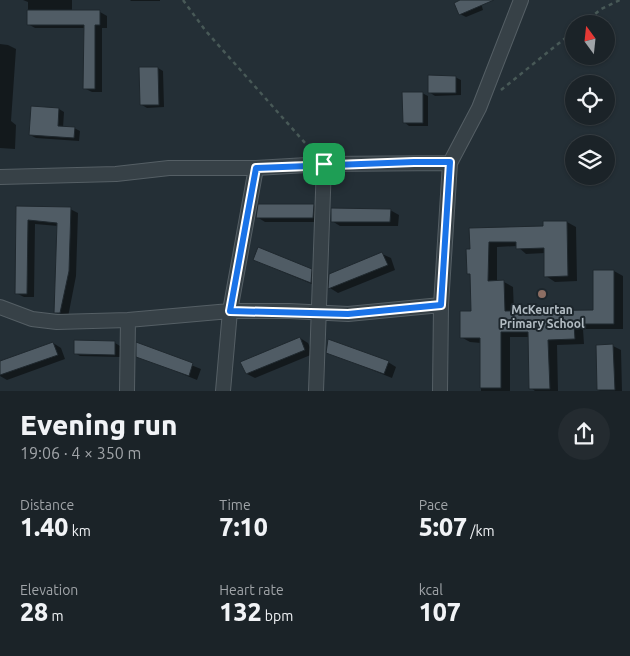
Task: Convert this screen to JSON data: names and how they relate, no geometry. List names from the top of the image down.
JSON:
{
  "places": ["McKeurtan Primary School"],
  "north": "top",
  "page": {
    "heading": ["Evening run", "19:06 · 4 × 350 m"],
    "stats": [
      ["Distance", "1.40 km"],
      ["Time", "7:10"],
      ["Pace", "5:07 /km"],
      ["Elevation", "28 m"],
      ["Heart rate", "132 bpm"],
      ["kcal", "107"]
    ]
  }
}
